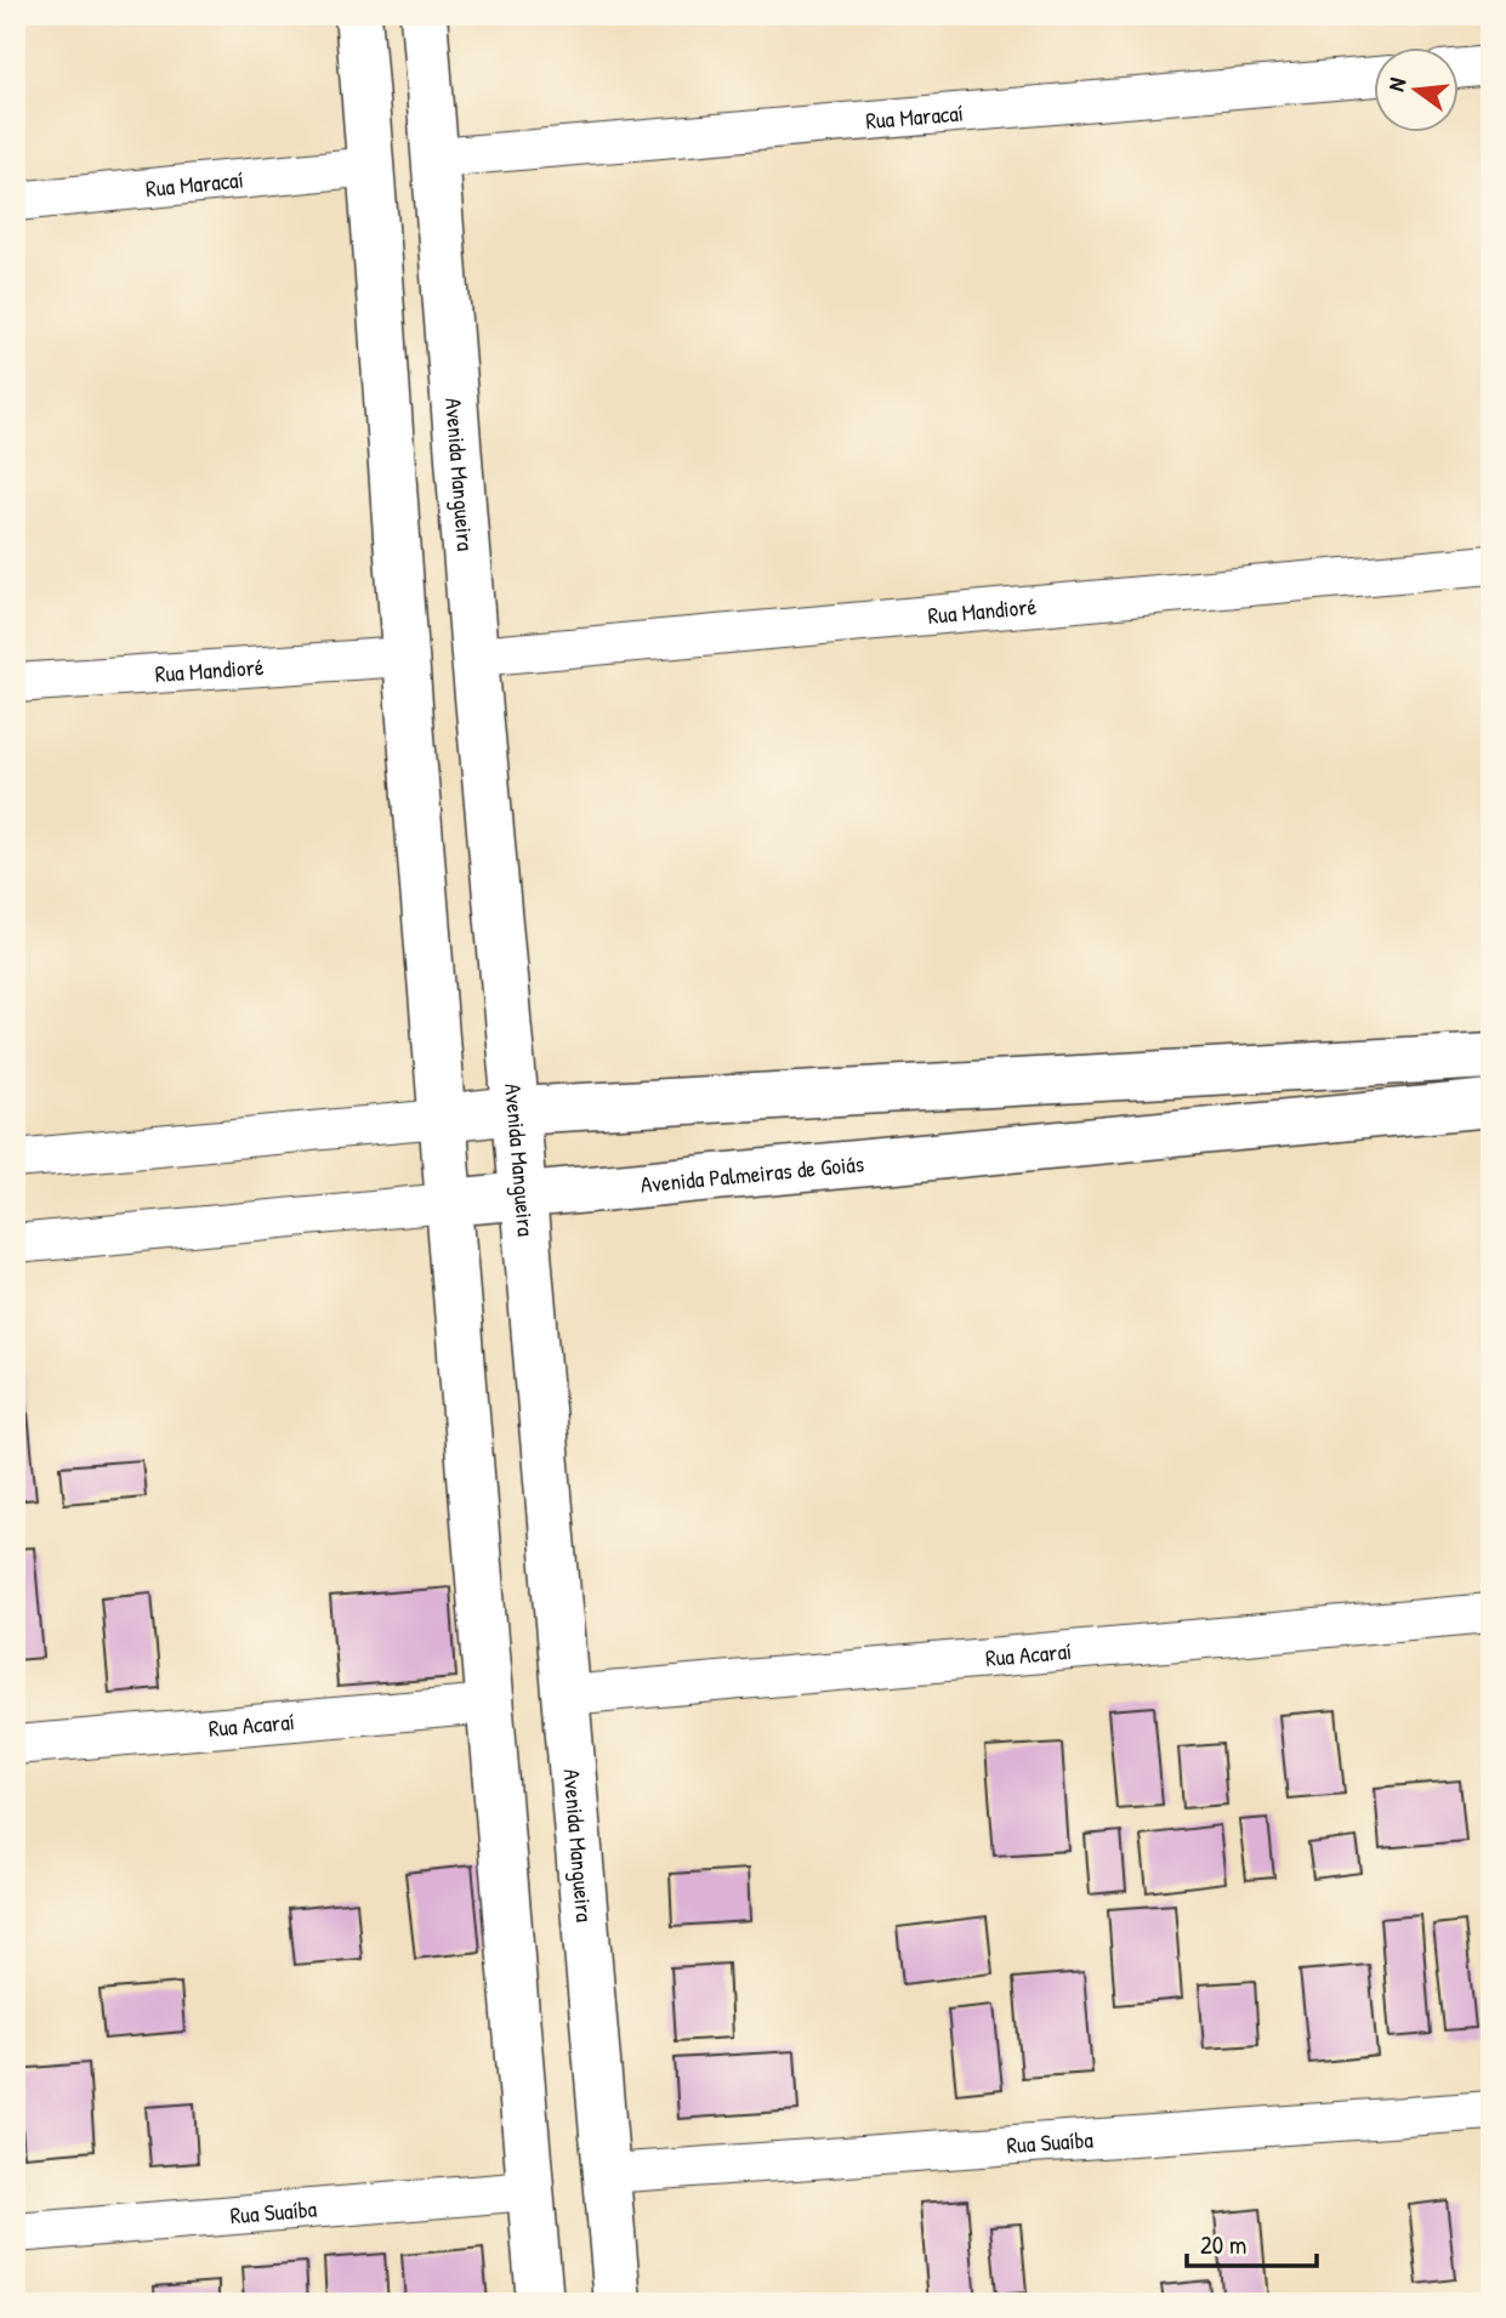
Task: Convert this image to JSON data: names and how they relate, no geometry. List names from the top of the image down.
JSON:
{
  "streets": {
    "street": [
      "Rua Maracaí",
      "Avenida Mangueira",
      "Rua Mandioré",
      "Avenida Palmeiras de Goiás",
      "Rua Acaraí",
      "Rua Suaíba"
    ]
  },
  "crossings": [
    ["Rua Maracaí", "Avenida Mangueira"],
    ["Avenida Mangueira", "Rua Mandioré"],
    ["Avenida Mangueira", "Avenida Palmeiras de Goiás"],
    ["Avenida Mangueira", "Rua Acaraí"],
    ["Avenida Mangueira", "Rua Suaíba"]
  ],
  "scale_bar": "20 m",
  "north": "left"
}
